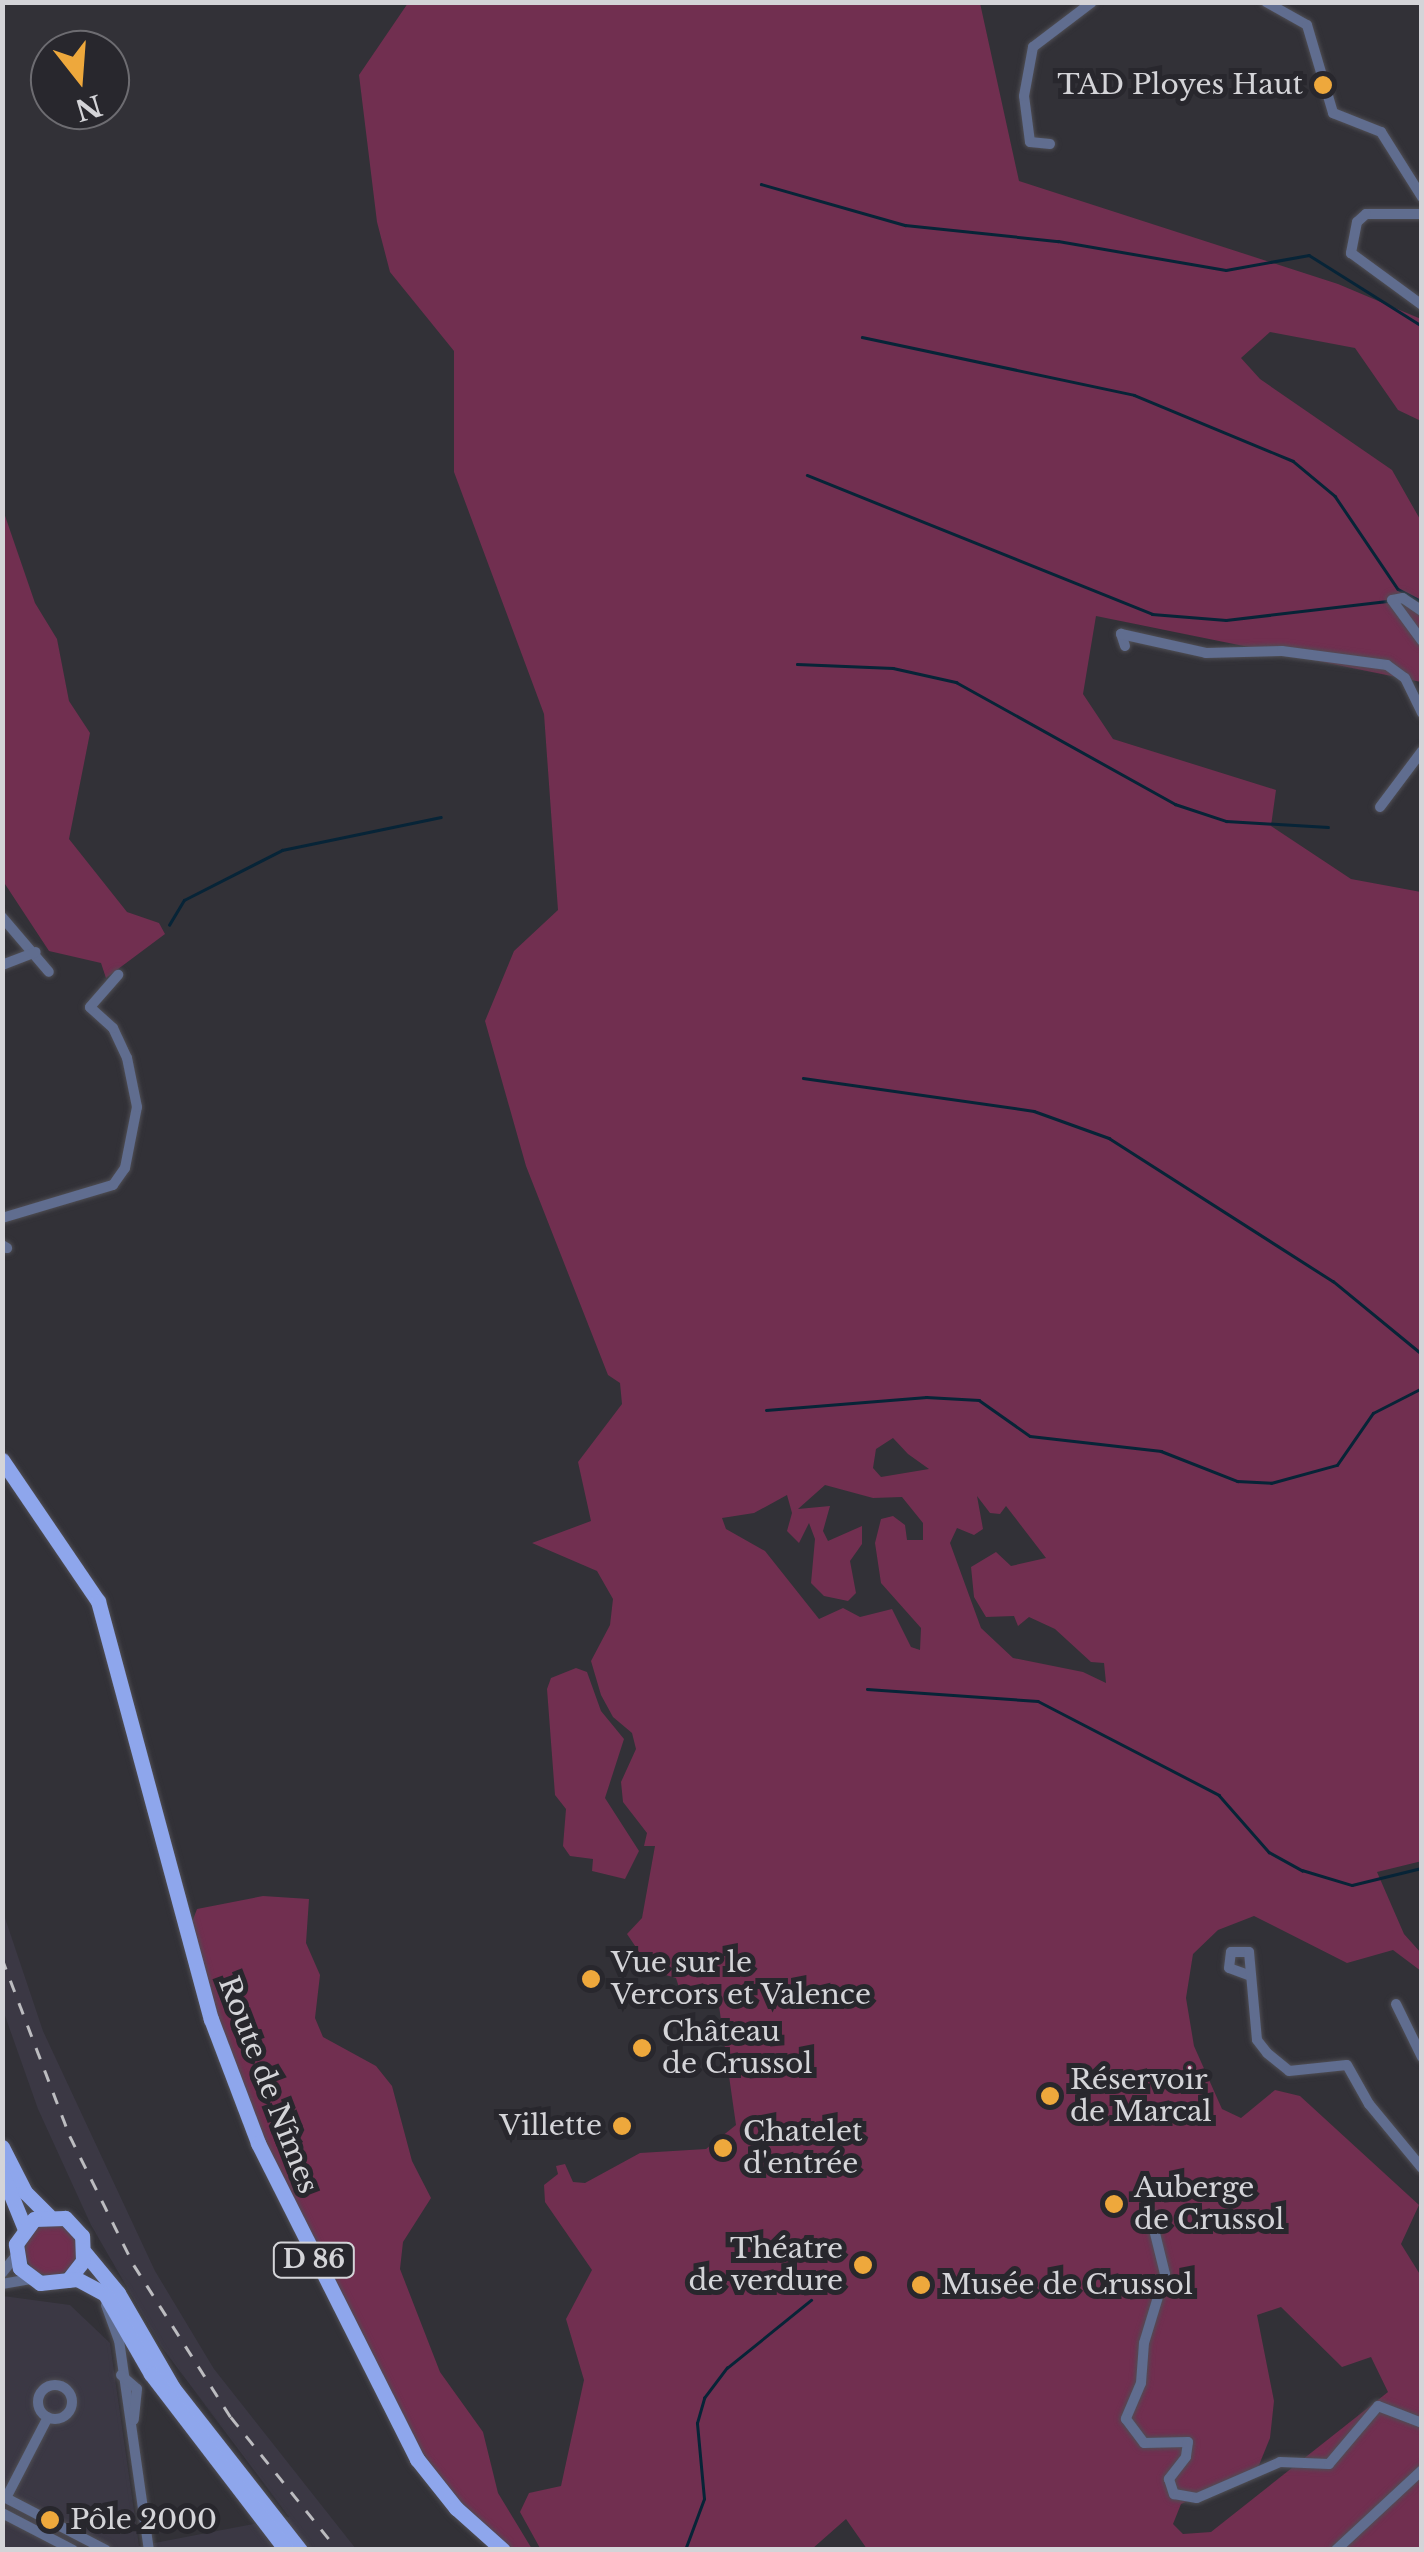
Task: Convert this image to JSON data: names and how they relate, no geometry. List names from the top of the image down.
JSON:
{
  "streets": {
    "main road": ["Route de Nîmes", "D 86"]
  },
  "places": [
    "TAD Ployes Haut",
    "Vue sur le Vercors et Valence",
    "Château de Crussol",
    "Réservoir de Marcal",
    "Villette",
    "Chatelet d'entrée",
    "Auberge de Crussol",
    "Théatre de verdure",
    "Musée de Crussol",
    "Pôle 2000"
  ],
  "north": "bottom"
}
